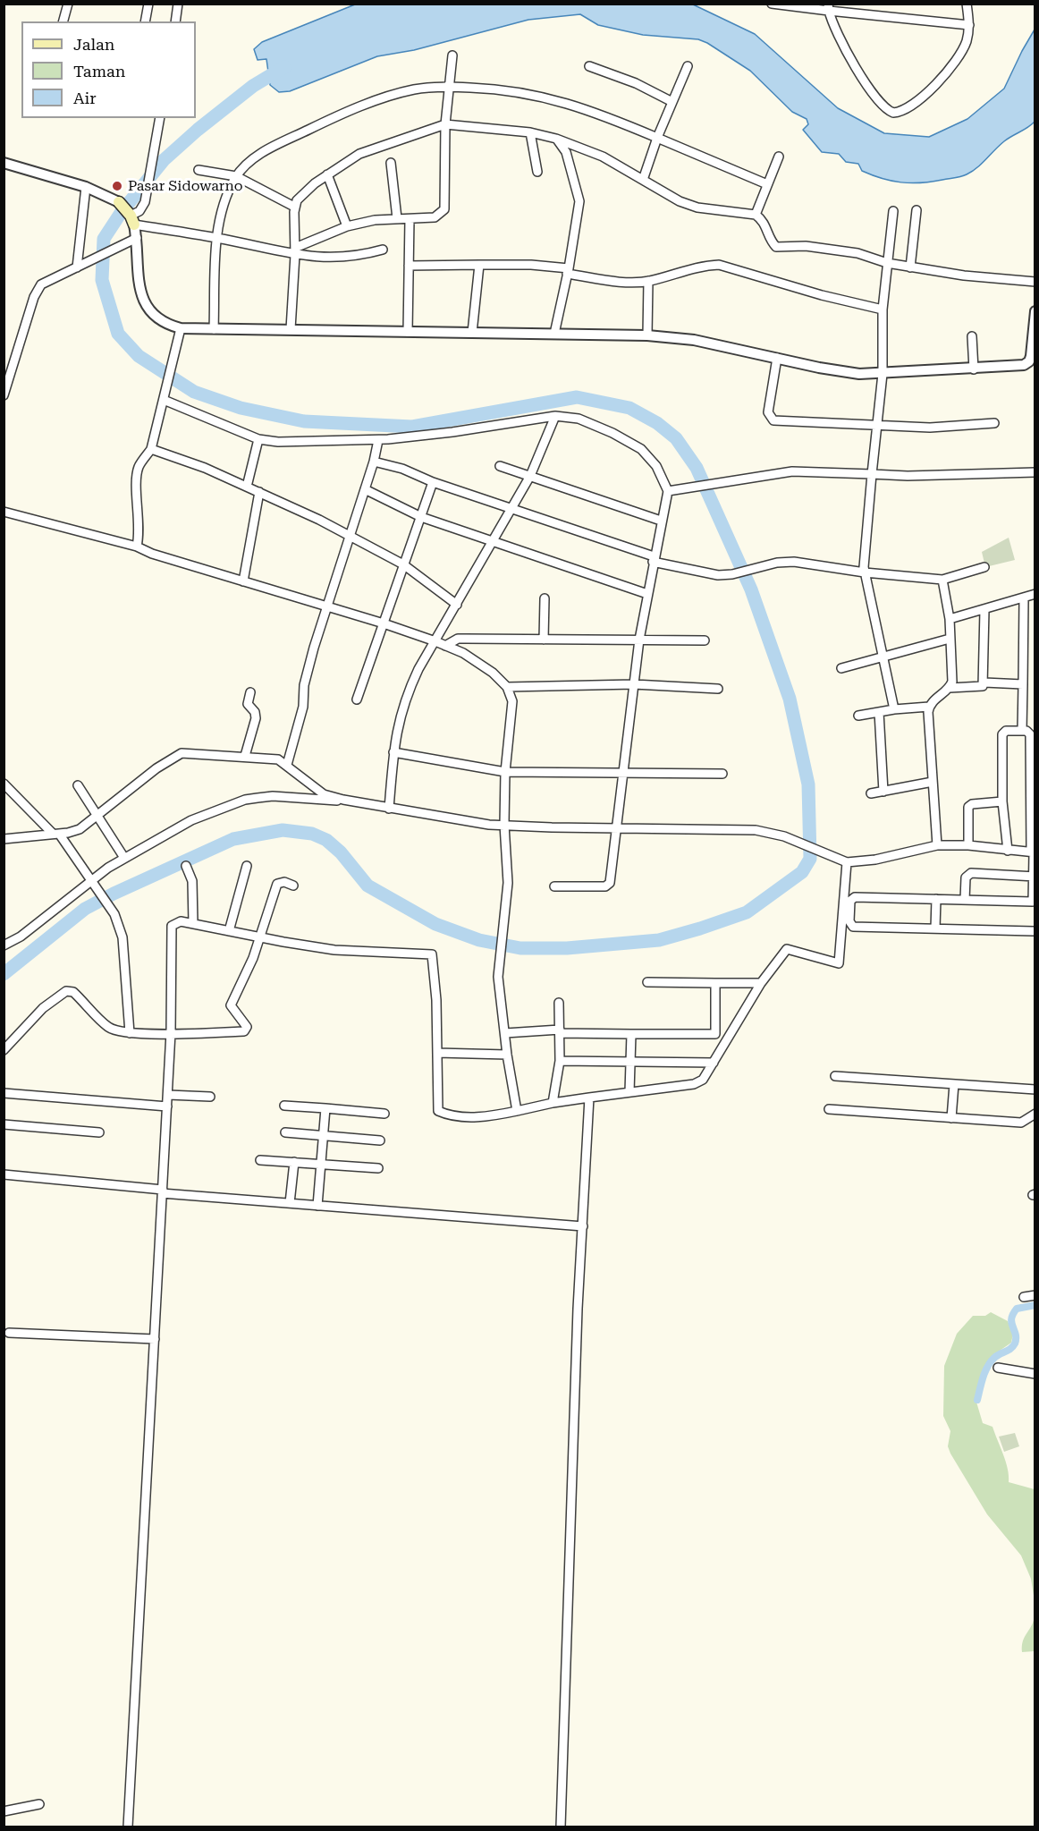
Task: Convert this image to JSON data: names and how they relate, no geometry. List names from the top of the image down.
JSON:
{
  "places": ["Pasar Sidowarno"],
  "legend": ["Jalan", "Taman", "Air"]
}
